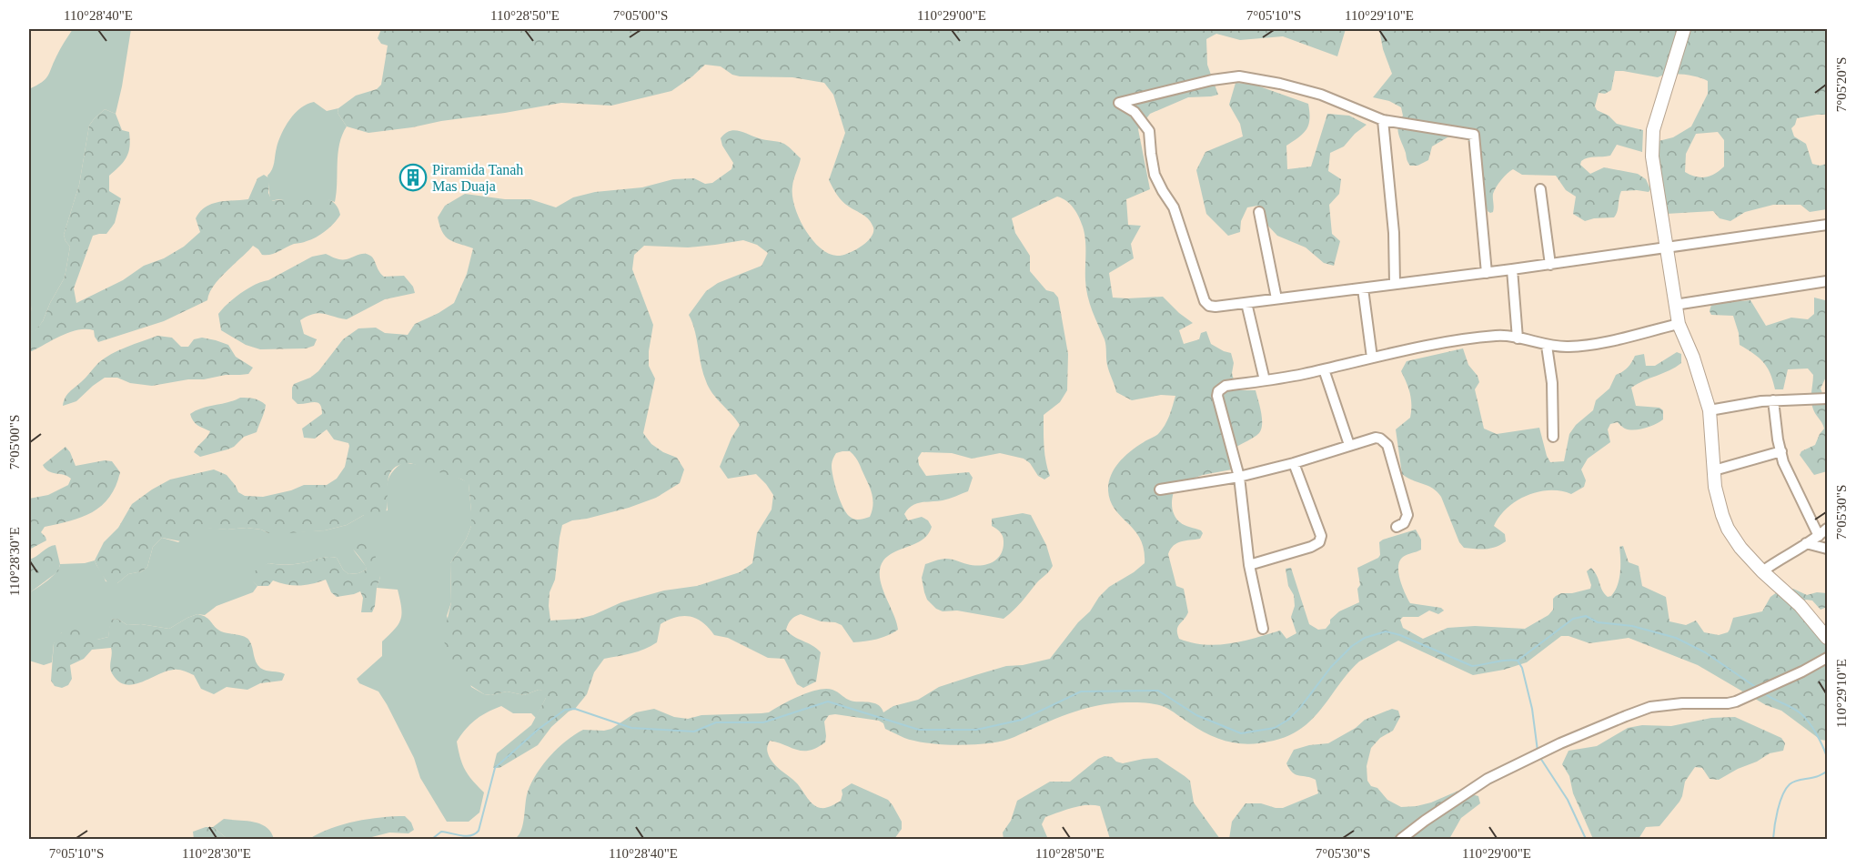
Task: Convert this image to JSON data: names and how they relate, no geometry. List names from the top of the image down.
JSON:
{
  "places": {
    "building": ["Piramida Tanah Mas Duaja"]
  },
  "coordinates": [
    "110°28'40\"E",
    "110°28'50\"E",
    "7°05'00\"S",
    "110°29'00\"E",
    "7°05'10\"S",
    "110°29'10\"E",
    "7°05'20\"S",
    "7°05'30\"S",
    "110°28'30\"E"
  ]
}
